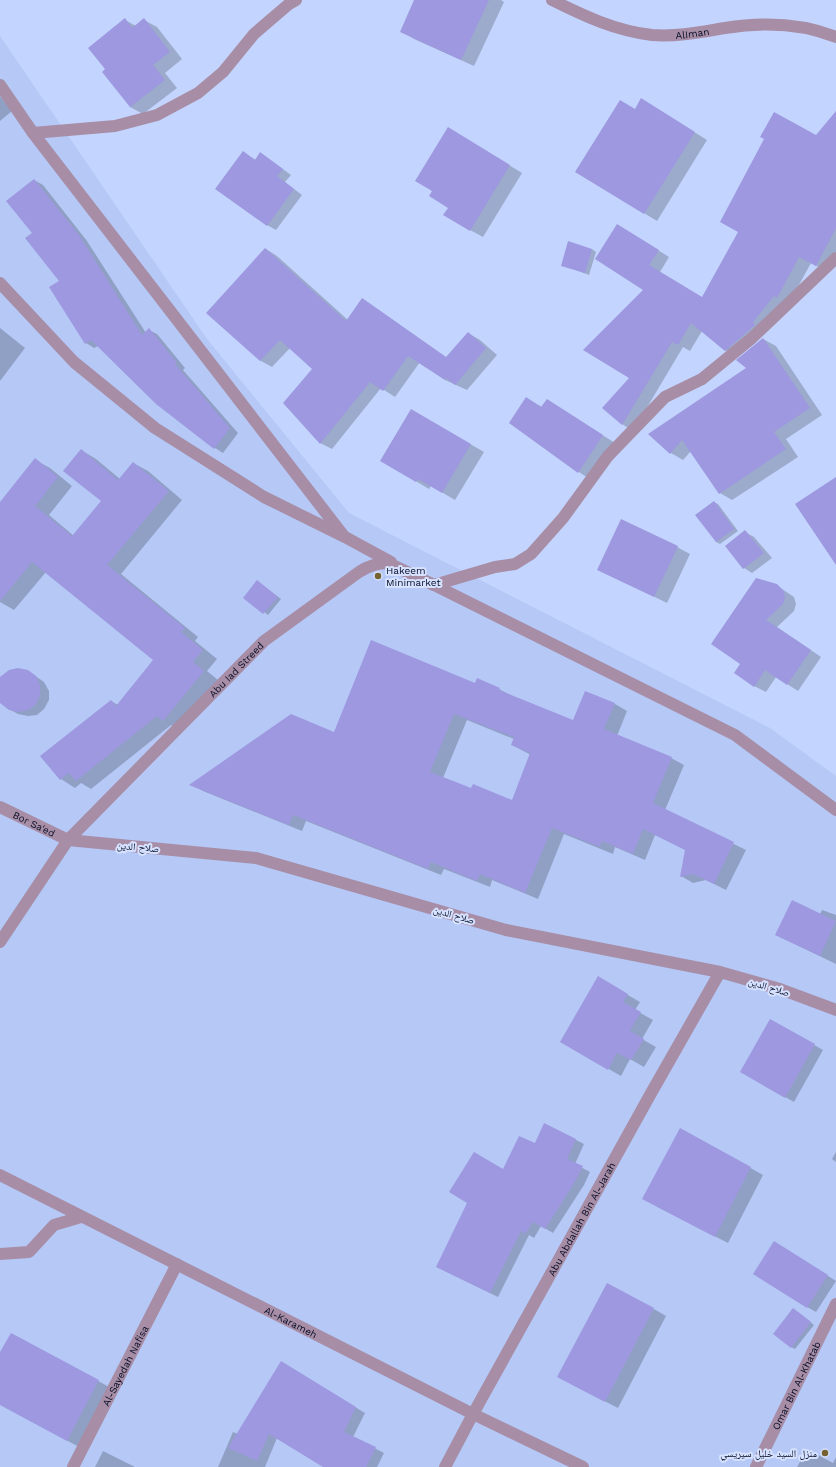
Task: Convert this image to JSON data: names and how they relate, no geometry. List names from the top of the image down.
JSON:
{
  "streets": {
    "street": [
      "AlIman",
      "Abu Iad Streed",
      "Bor Sa'ed",
      "صلاح الدين",
      "Abu Abdallah Bin Al-Jarah",
      "Al-Karameh",
      "Al-Sayedah Nafisa",
      "Omar Bin Al-Khatab"
    ]
  },
  "crossings": [
    ["Abu Iad Streed", "Bor Sa'ed"],
    ["Abu Iad Streed", "صلاح الدين"],
    ["Bor Sa'ed", "صلاح الدين"],
    ["صلاح الدين", "Abu Abdallah Bin Al-Jarah"],
    ["Abu Abdallah Bin Al-Jarah", "Al-Karameh"],
    ["Al-Karameh", "Al-Sayedah Nafisa"]
  ],
  "places": ["Hakeem Minimarket", "منزل السيد خليل سيريسي"]
}
